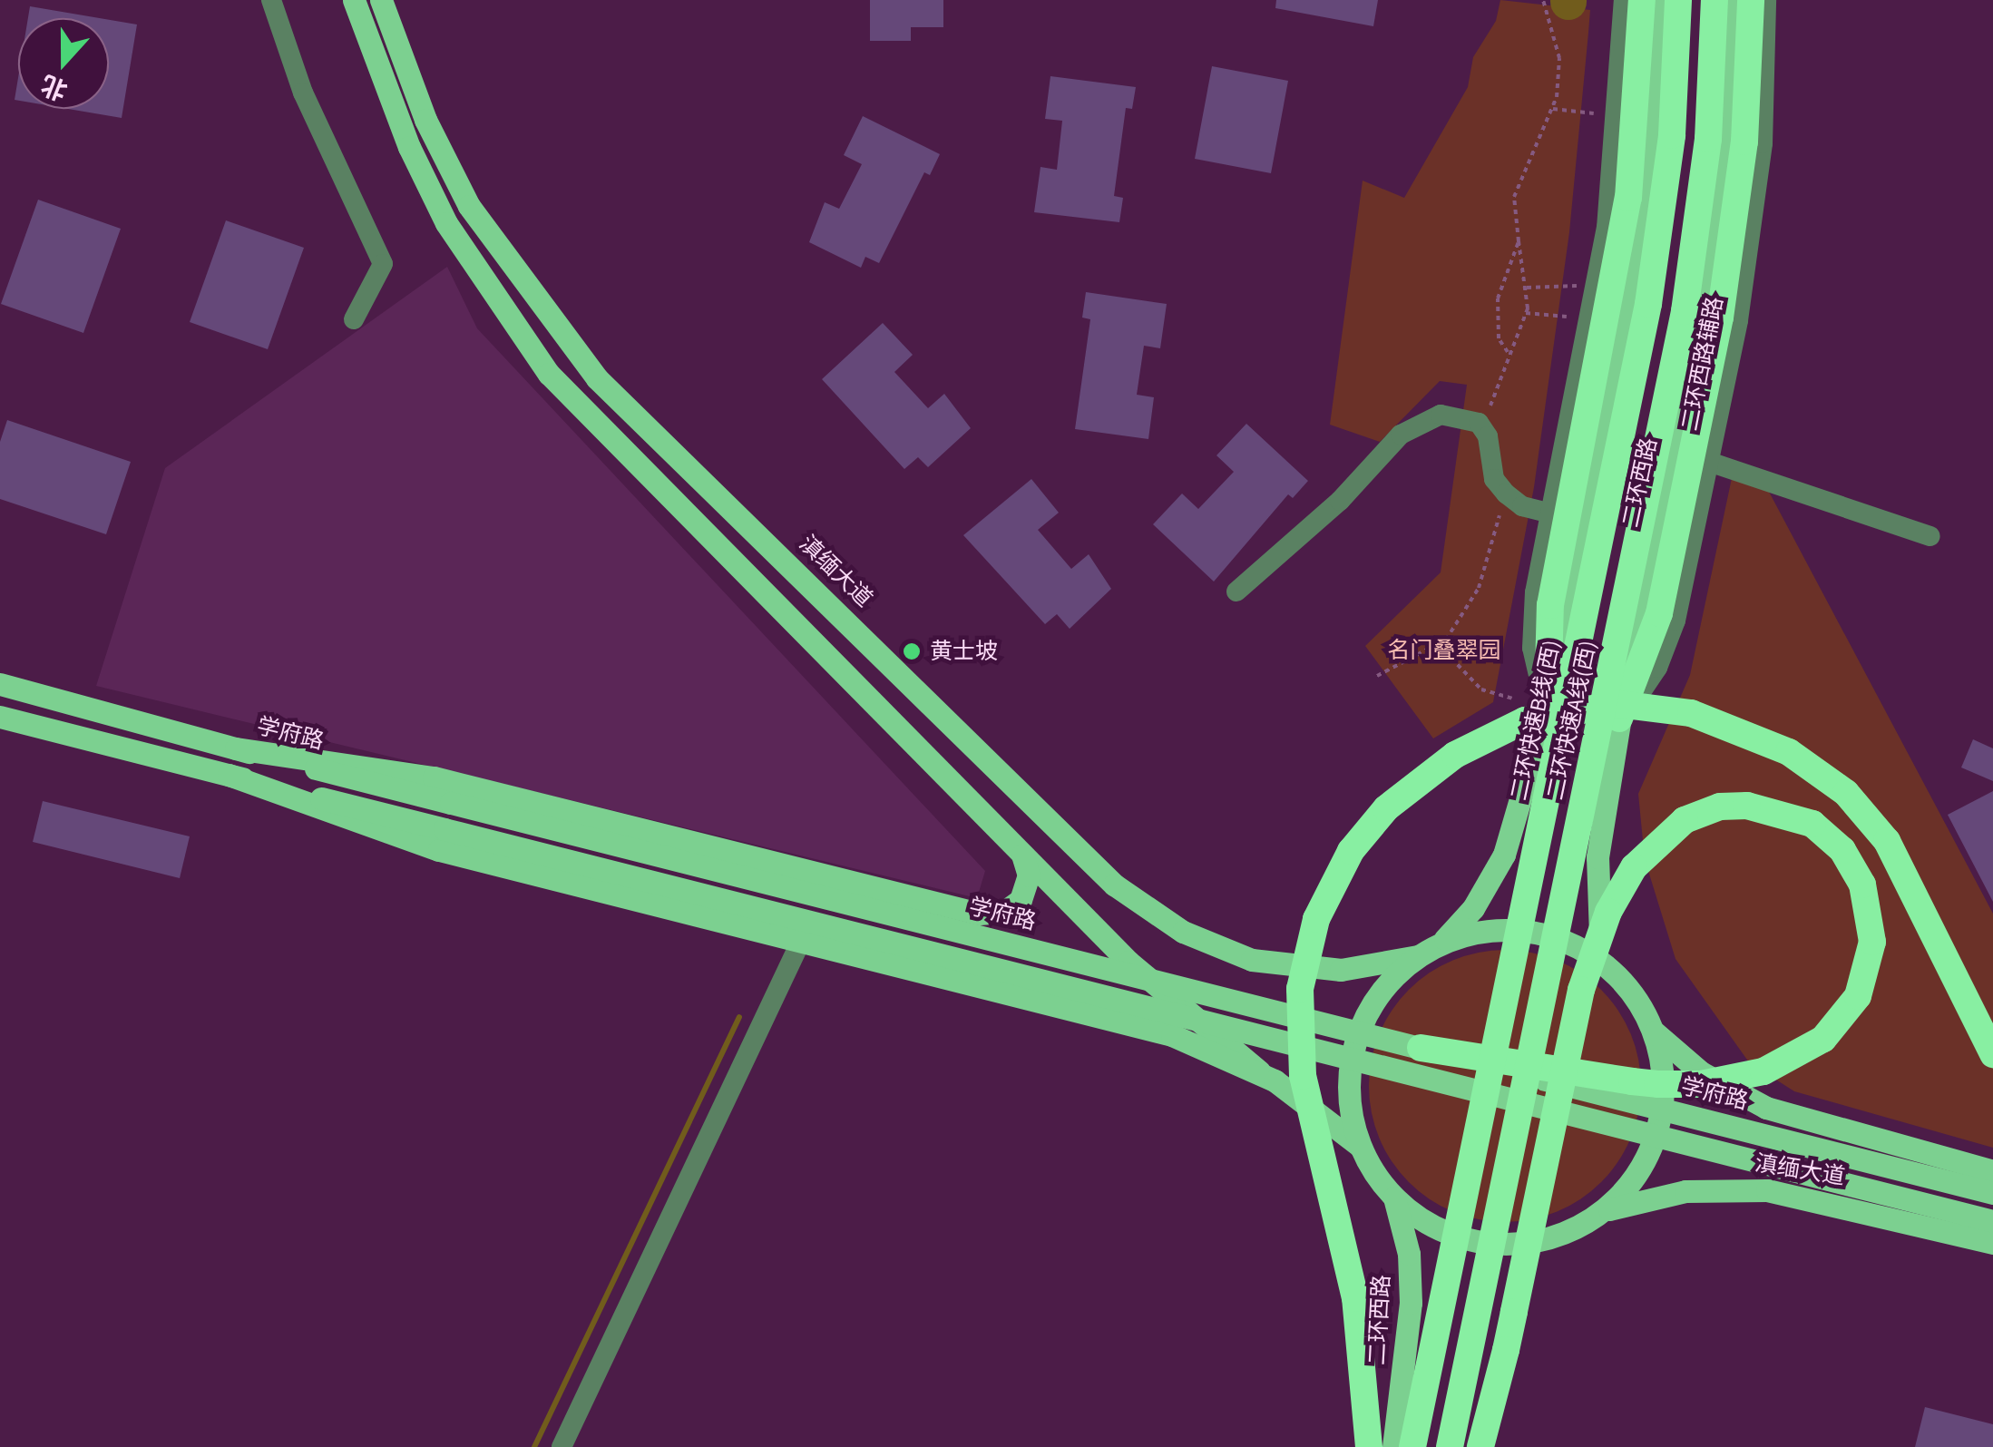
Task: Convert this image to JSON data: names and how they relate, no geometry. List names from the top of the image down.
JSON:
{
  "streets": {
    "highway": ["二环快速B线(西)", "二环快速A线(西)"],
    "main road": ["二环西路", "滇缅大道", "学府路"],
    "street": ["二环西路辅路"]
  },
  "crossings": [
    ["二环西路", "滇缅大道"]
  ],
  "parks": ["名门叠翠园"],
  "places": ["黄士坡"],
  "north": "bottom"
}
